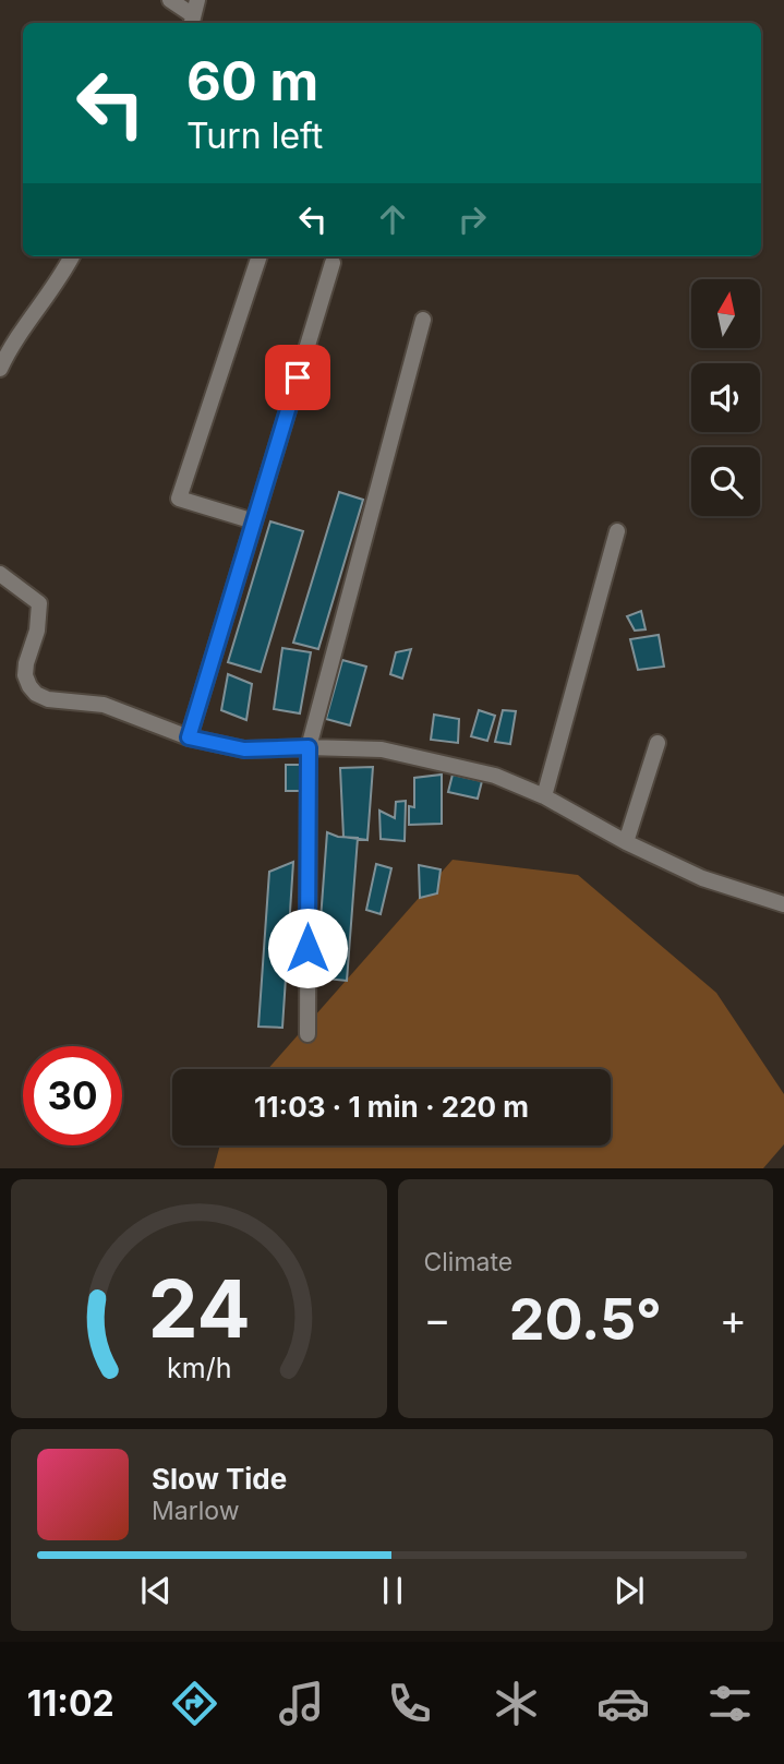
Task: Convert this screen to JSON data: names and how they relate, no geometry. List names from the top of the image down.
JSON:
{
  "north": "top",
  "page": {
    "turn": ["60 m", "Turn left"],
    "limit": "30",
    "trip": "11:03 · 1 min · 220 m",
    "tile": "Climate",
    "heat": ["−", "20.5°", "+"],
    "song": ["Slow Tide", "Marlow"],
    "tabs": "11:02",
    "gauge": ["24", "km/h"]
  }
}
